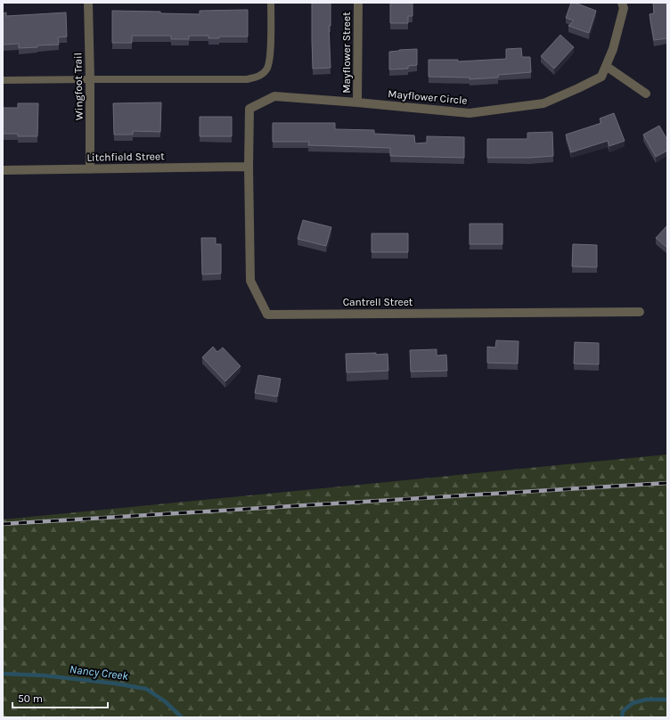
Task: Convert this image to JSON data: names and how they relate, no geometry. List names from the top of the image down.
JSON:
{
  "streets": {
    "street": [
      "Mayflower Street",
      "Wingfoot Trail",
      "Mayflower Circle",
      "Litchfield Street",
      "Cantrell Street"
    ]
  },
  "crossings": [
    ["Mayflower Street", "Mayflower Circle"],
    ["Wingfoot Trail", "Litchfield Street"],
    ["Mayflower Circle", "Litchfield Street"],
    ["Mayflower Circle", "Cantrell Street"],
    ["Litchfield Street", "Cantrell Street"]
  ],
  "water": ["Nancy Creek"],
  "scale_bar": "50 m"
}
